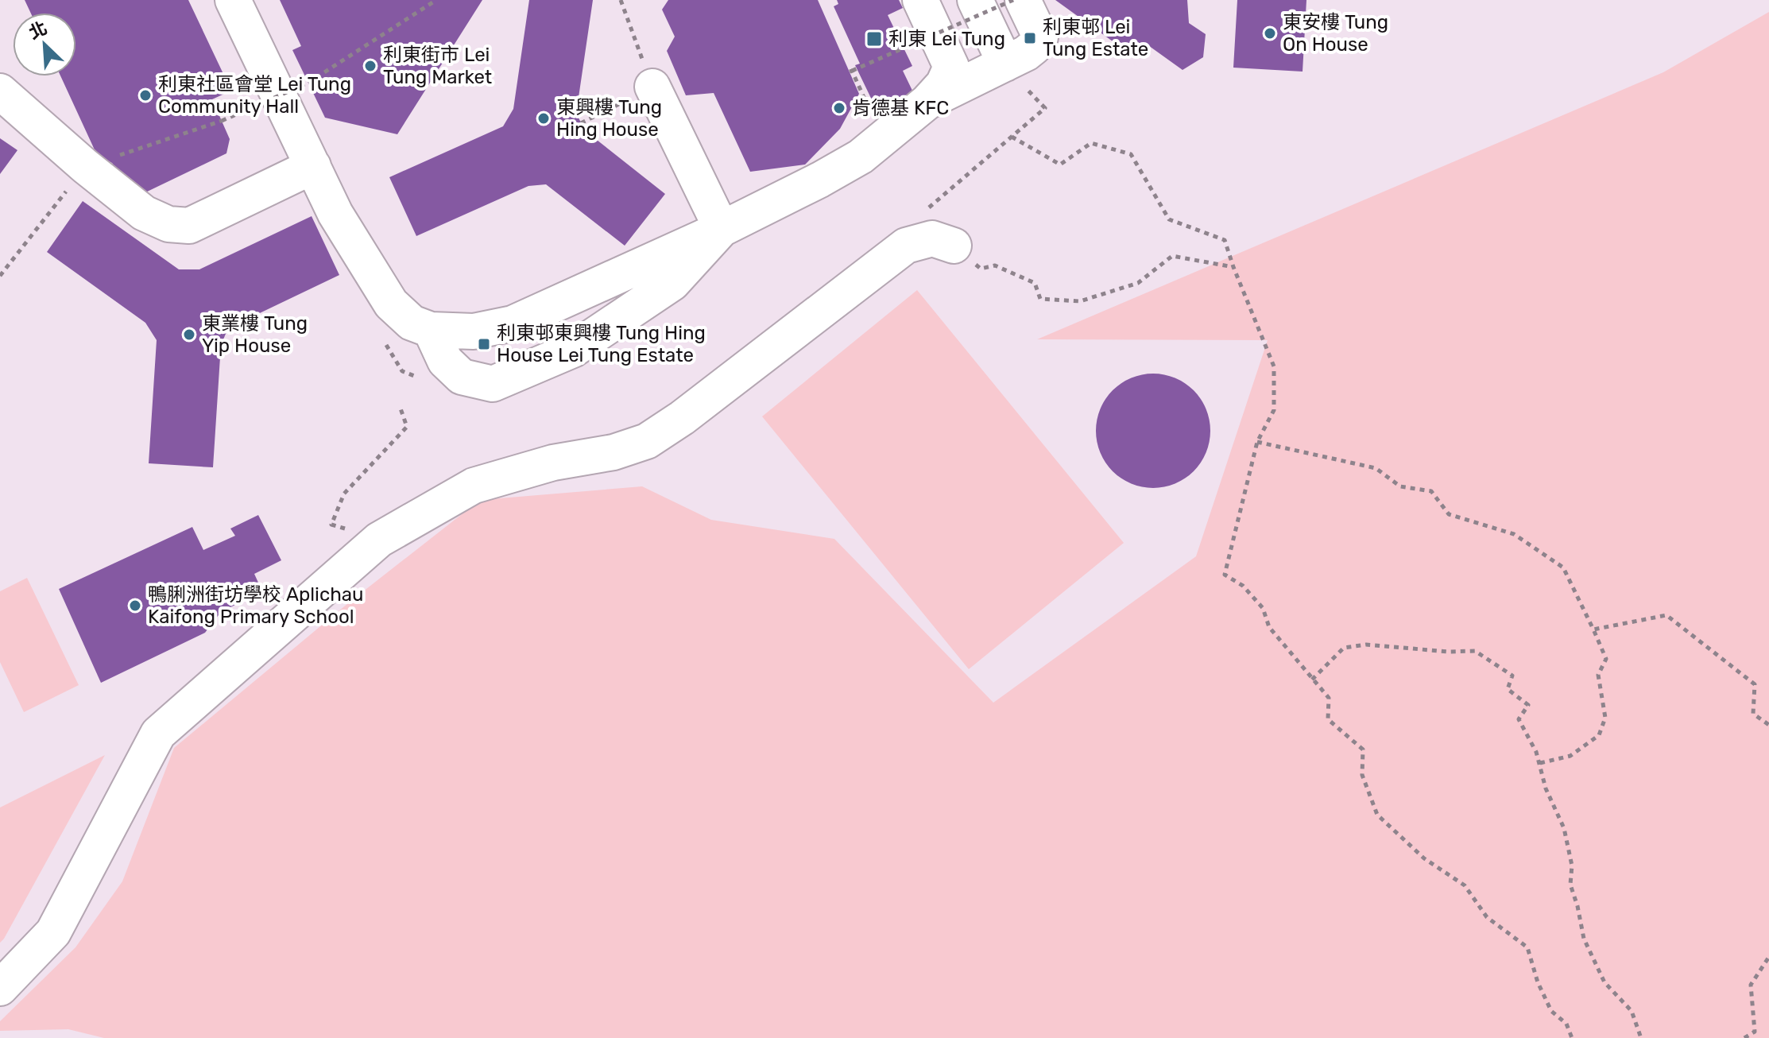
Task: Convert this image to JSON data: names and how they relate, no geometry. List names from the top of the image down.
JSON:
{
  "places": {
    "other": [
      "東安樓 Tung On House",
      "利東街市 Lei Tung Market",
      "利東社區會堂 Lei Tung Community Hall",
      "肯德基 KFC",
      "東興樓 Tung Hing House",
      "東業樓 Tung Yip House",
      "鴨脷洲街坊學校 Aplichau Kaifong Primary School"
    ],
    "transit": ["利東邨 Lei Tung Estate", "利東 Lei Tung", "利東邨東興樓 Tung Hing House Lei Tung Estate"]
  },
  "north": "top left"
}
